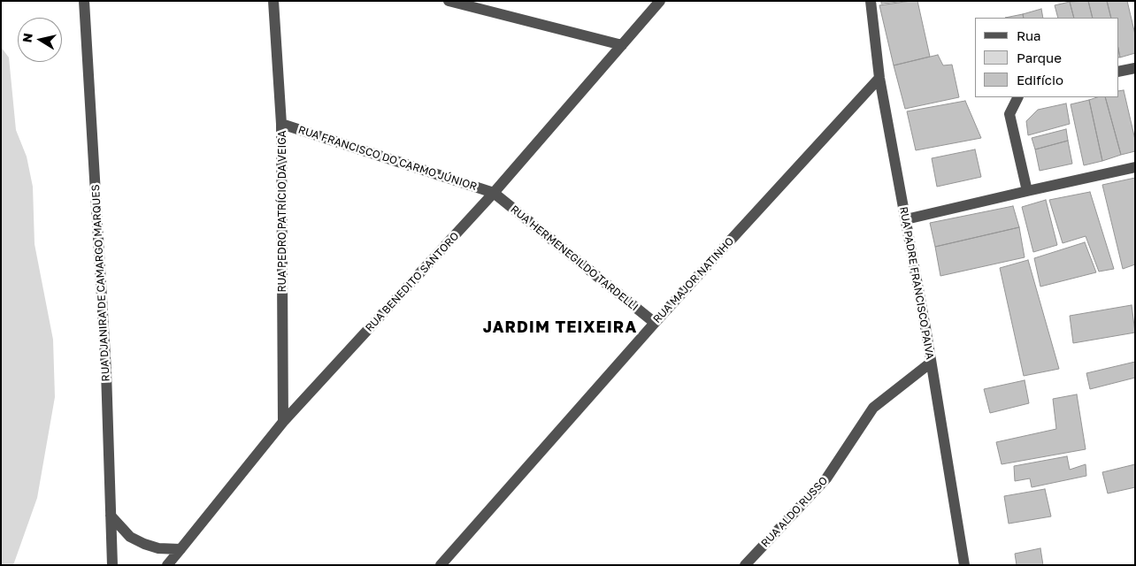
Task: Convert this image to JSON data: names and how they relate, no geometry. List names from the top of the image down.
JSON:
{
  "streets": {
    "street": [
      "RUA FRANCISCO DO CARMO JÚNIOR",
      "RUA PEDRO PATRÍCIO DA VEIGA",
      "RUA HERMENEGILDO TARDELLI",
      "RUA MAJOR NATINHO",
      "RUA BENEDITO SANTORO",
      "RUA DJANIRA DE CAMARGO MARQUES",
      "RUA PADRE FRANCISCO PAIVA",
      "RUA ALDO RUSSO"
    ]
  },
  "crossings": [
    ["RUA FRANCISCO DO CARMO JÚNIOR", "RUA PEDRO PATRÍCIO DA VEIGA"],
    ["RUA FRANCISCO DO CARMO JÚNIOR", "RUA HERMENEGILDO TARDELLI"],
    ["RUA FRANCISCO DO CARMO JÚNIOR", "RUA BENEDITO SANTORO"],
    ["RUA PEDRO PATRÍCIO DA VEIGA", "RUA BENEDITO SANTORO"],
    ["RUA HERMENEGILDO TARDELLI", "RUA MAJOR NATINHO"],
    ["RUA HERMENEGILDO TARDELLI", "RUA BENEDITO SANTORO"],
    ["RUA MAJOR NATINHO", "RUA PADRE FRANCISCO PAIVA"],
    ["RUA PADRE FRANCISCO PAIVA", "RUA ALDO RUSSO"]
  ],
  "districts": ["JARDIM TEIXEIRA"],
  "legend": ["Rua", "Parque", "Edifício"],
  "north": "left"
}
